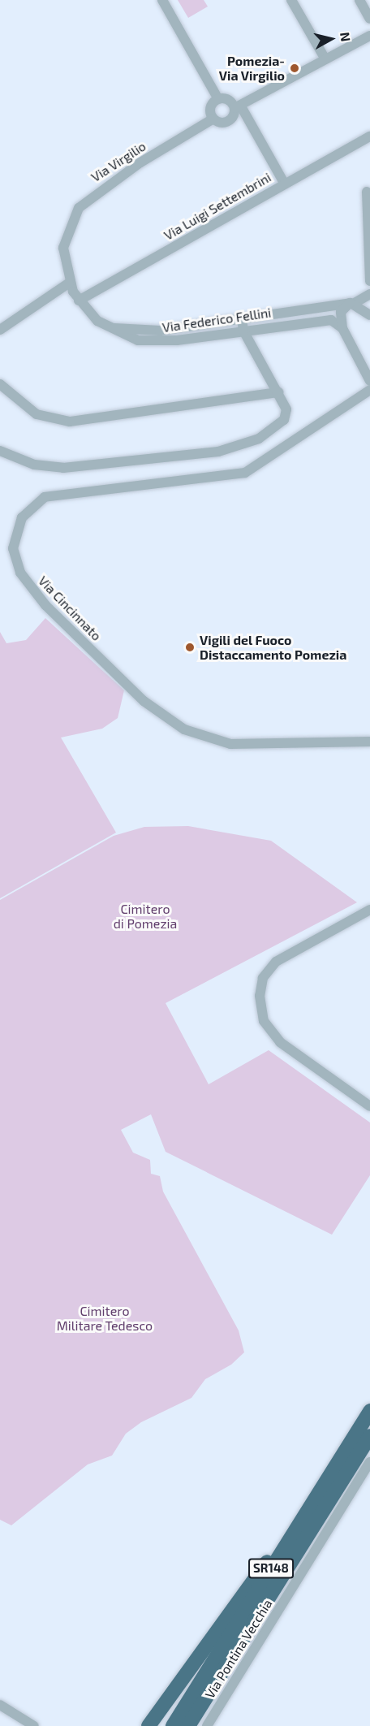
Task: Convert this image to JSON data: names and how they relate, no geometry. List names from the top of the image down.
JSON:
{
  "streets": {
    "highway": ["SR148"],
    "street": [
      "Via Virgilio",
      "Via Luigi Settembrini",
      "Via Federico Fellini",
      "Via Cincinnato",
      "Via Pontina Vecchia"
    ]
  },
  "parks": ["Cimitero di Pomezia", "Cimitero Militare Tedesco"],
  "places": ["Pomezia- Via Virgilio", "Vigili del Fuoco Distaccamento Pomezia"],
  "north": "right"
}
